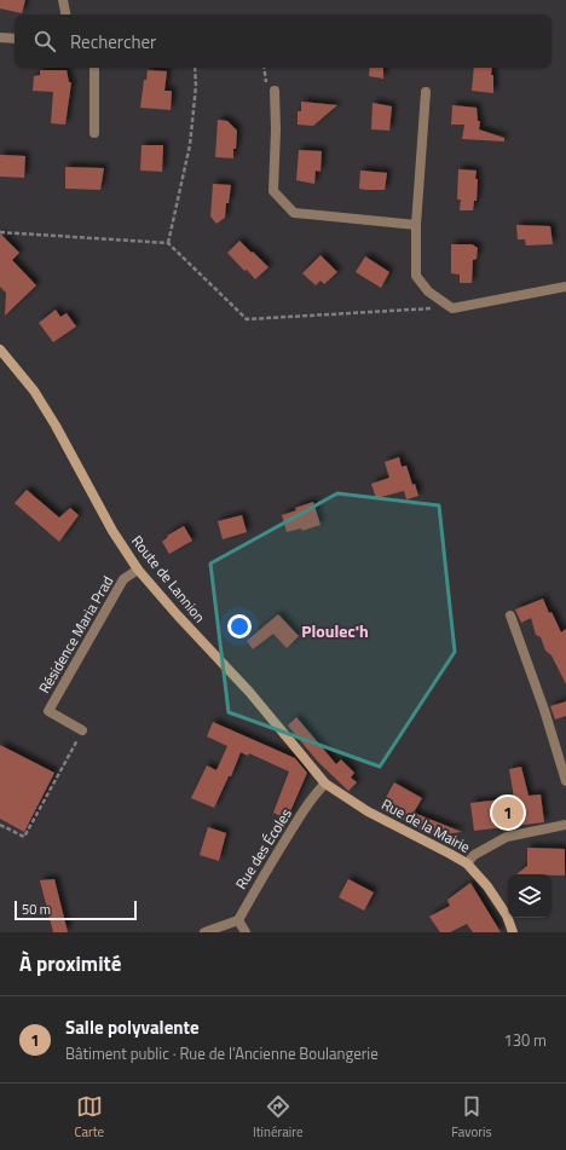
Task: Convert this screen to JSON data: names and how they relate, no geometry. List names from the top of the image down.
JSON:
{
  "streets": {
    "street": [
      "Route de Lannion",
      "Résidence Maria Prad",
      "Rue de la Mairie",
      "Rue des Écoles"
    ]
  },
  "crossings": [
    ["Route de Lannion", "Résidence Maria Prad"],
    ["Route de Lannion", "Rue de la Mairie"],
    ["Route de Lannion", "Rue des Écoles"],
    ["Rue de la Mairie", "Rue des Écoles"]
  ],
  "districts": ["Ploulec'h"],
  "scale_bar": "50 m",
  "page": {
    "search": "Rechercher",
    "pins": "1",
    "scale": "50 m",
    "heading": "À proximité",
    "list": [
      {
        "mark": "1",
        "name": "Salle polyvalente",
        "note": "Bâtiment public · Rue de l'Ancienne Boulangerie",
        "value": "130 m"
      }
    ],
    "nav": ["Carte", "Itinéraire", "Favoris"]
  }
}
